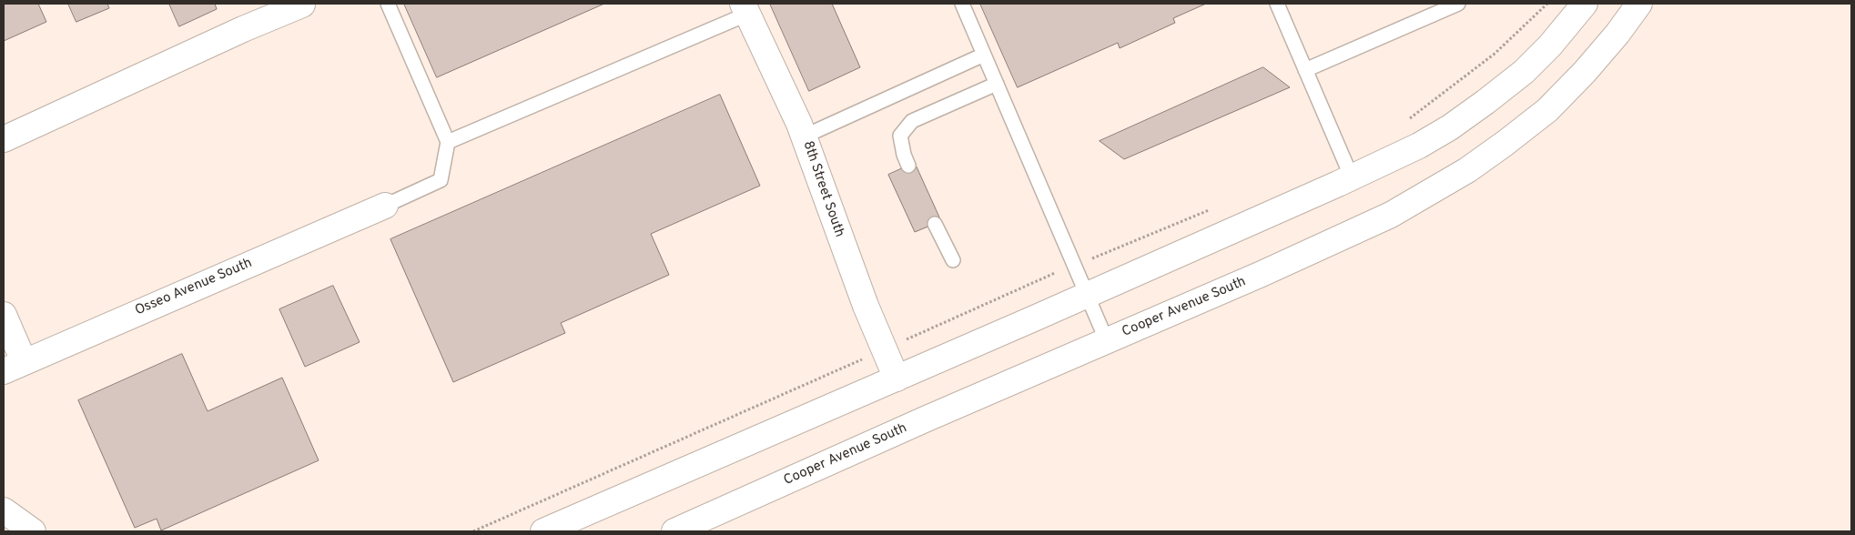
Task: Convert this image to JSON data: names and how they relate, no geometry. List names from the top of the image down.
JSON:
{
  "streets": {
    "main road": ["8th Street South", "Osseo Avenue South", "Cooper Avenue South"]
  }
}
